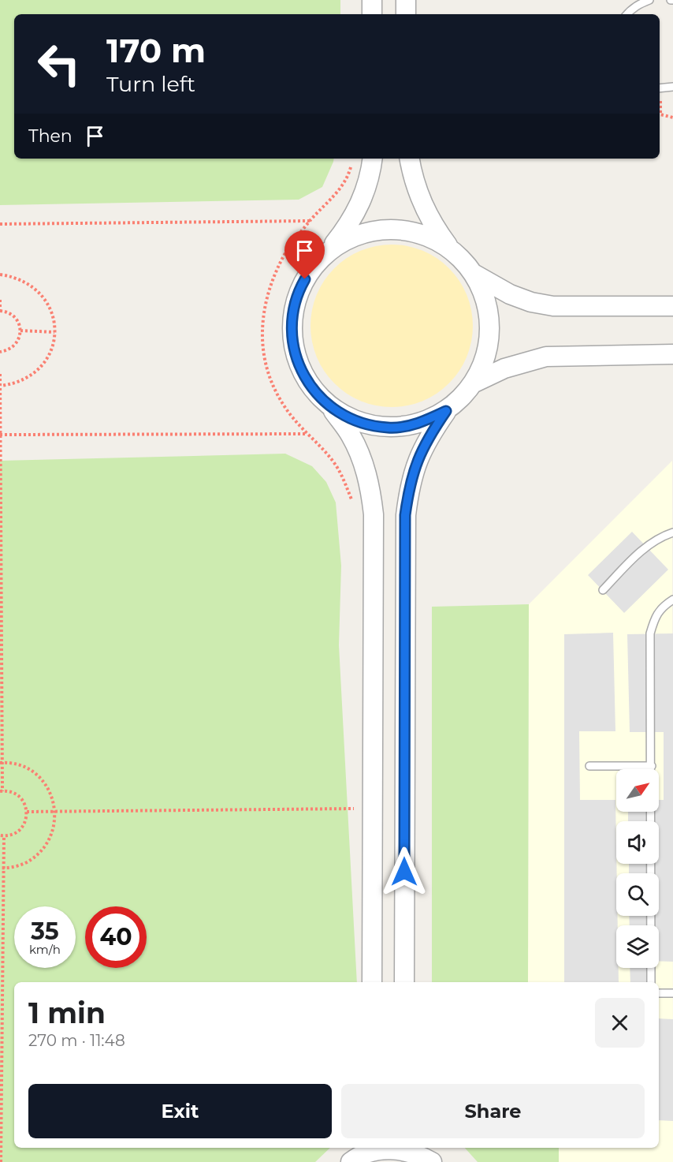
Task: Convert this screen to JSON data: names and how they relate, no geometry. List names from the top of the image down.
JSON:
{
  "north": "top right",
  "page": {
    "turn": ["170 m", "Turn left"],
    "then": "Then",
    "speed": "35 km/h",
    "limit": "40",
    "heading": ["1 min", "270 m · 11:48"],
    "buttons": ["Exit", "Share"]
  }
}
